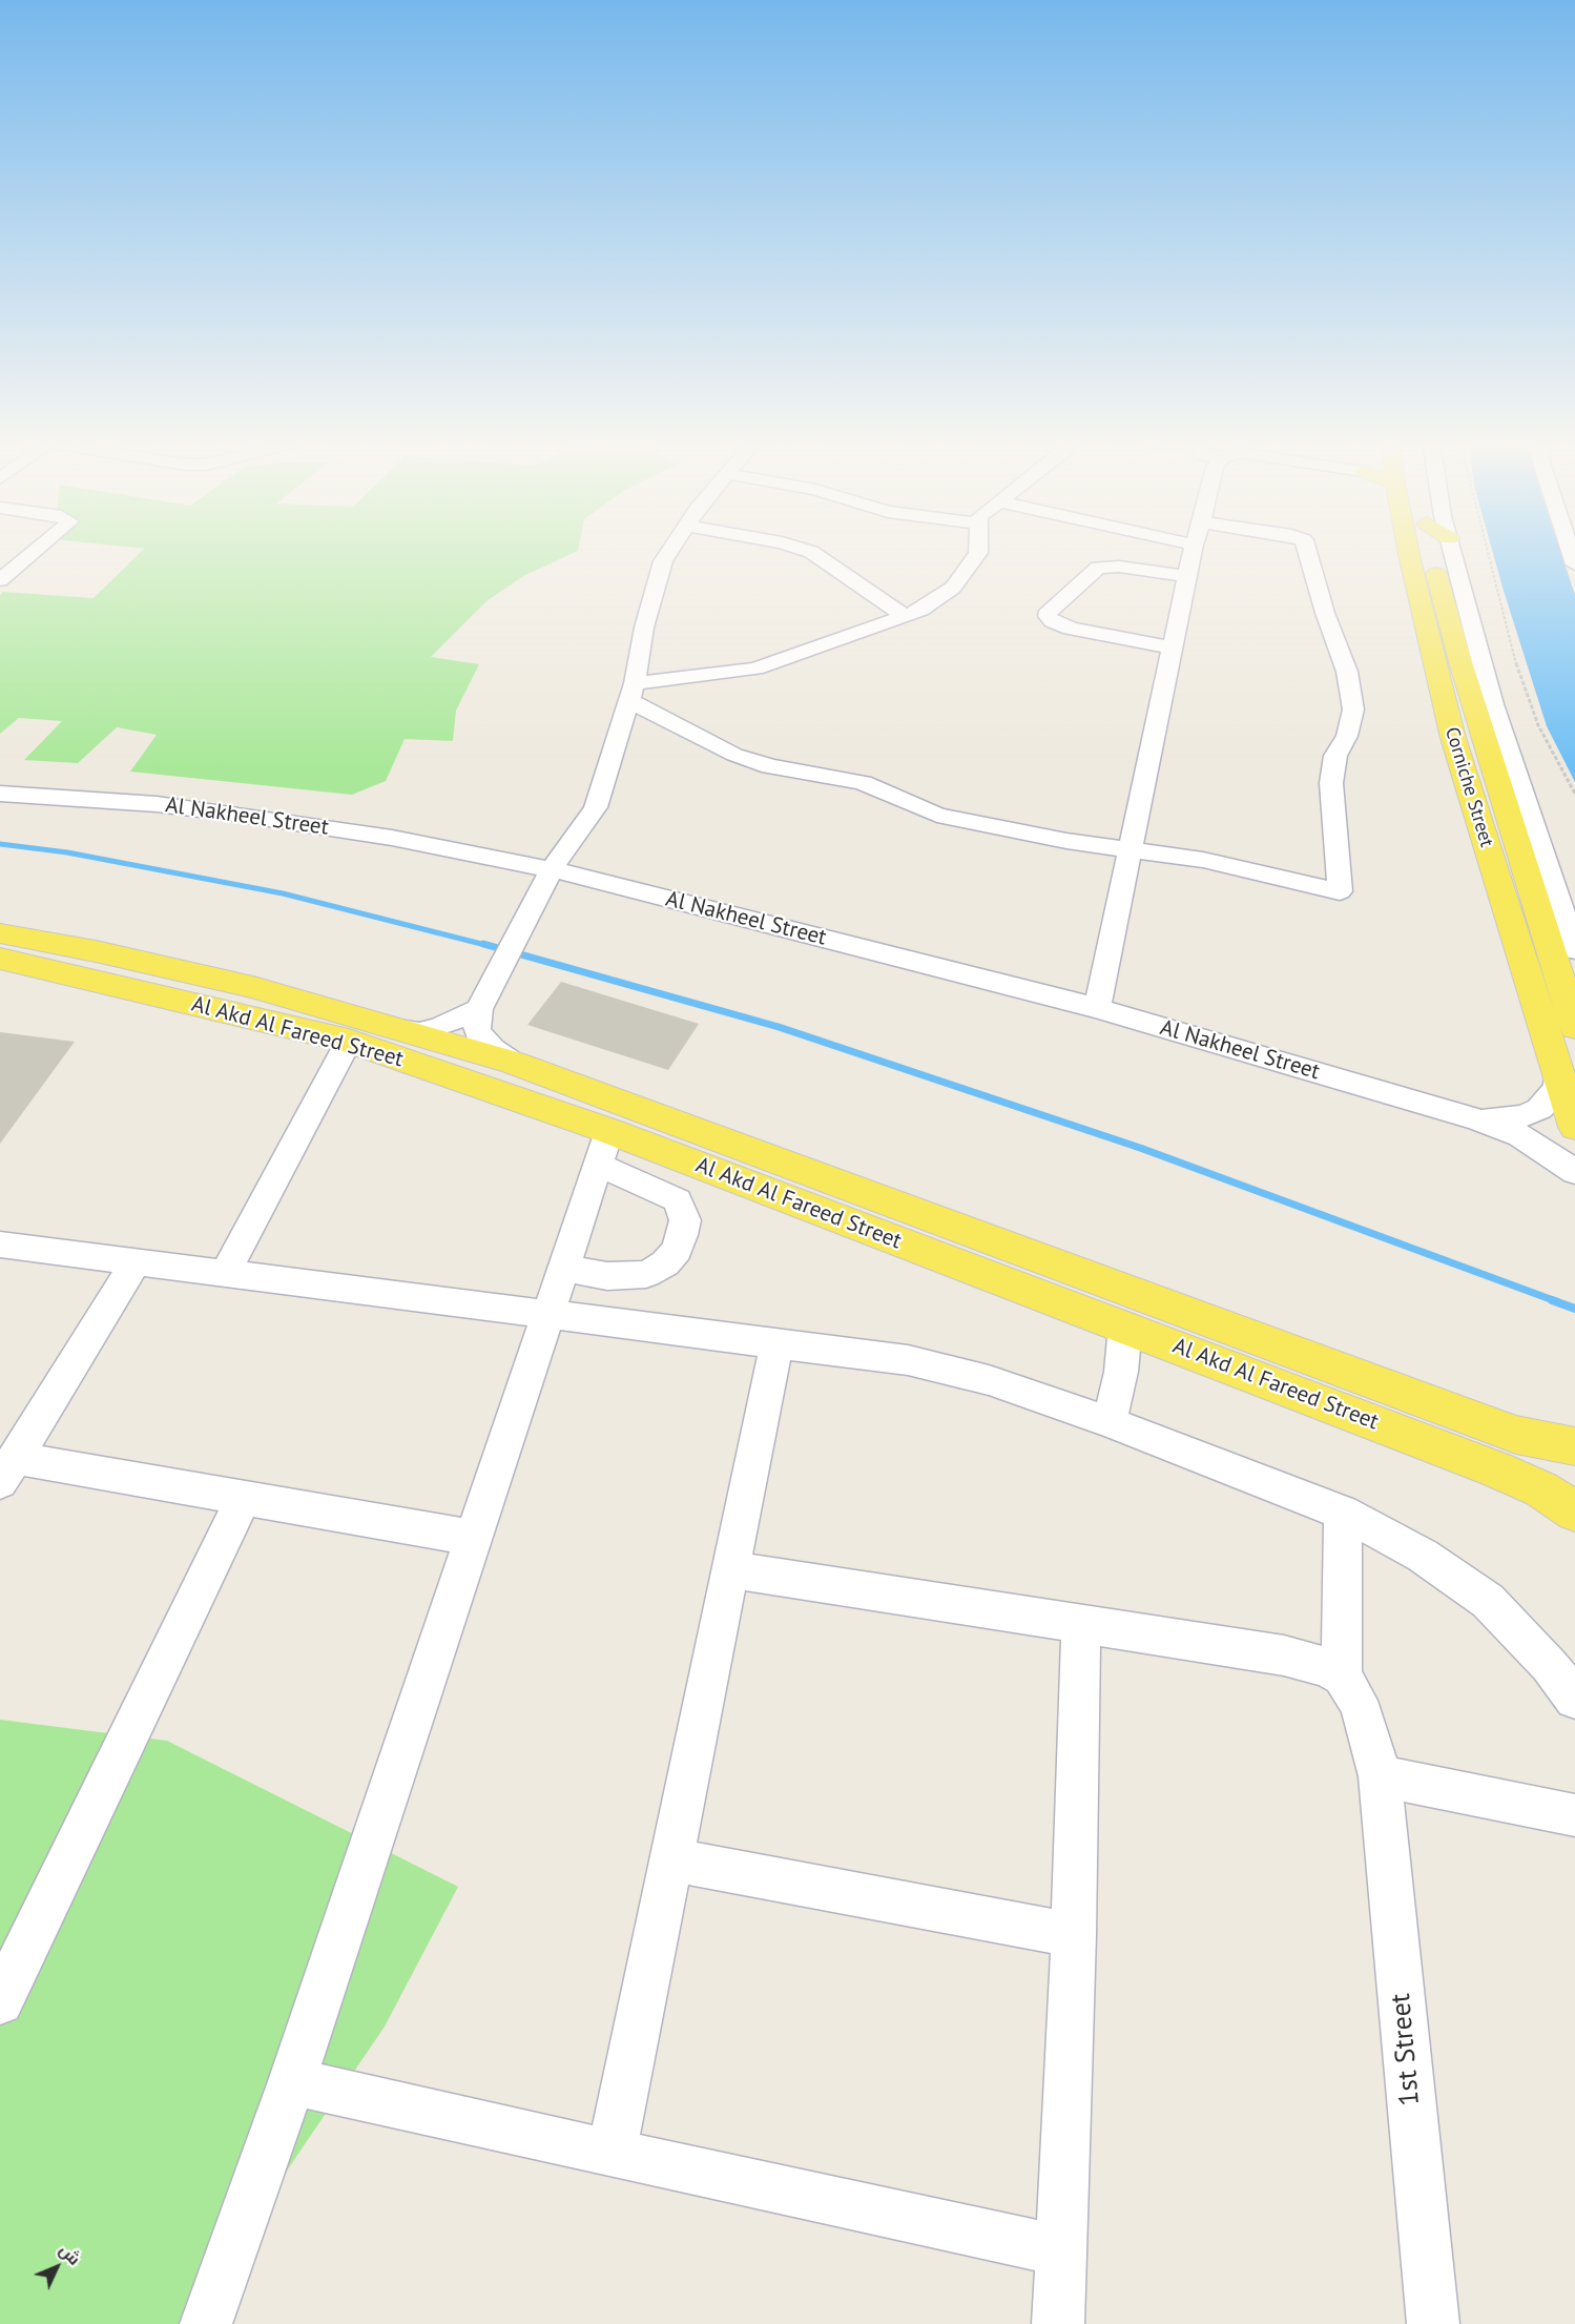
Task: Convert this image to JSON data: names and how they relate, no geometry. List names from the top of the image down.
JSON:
{
  "streets": {
    "main road": ["Corniche Street", "Al Akd Al Fareed Street"],
    "street": ["Al Nakheel Street", "1st Street"]
  },
  "crossings": [
    ["Corniche Street", "Al Nakheel Street"]
  ],
  "north": "top right"
}
